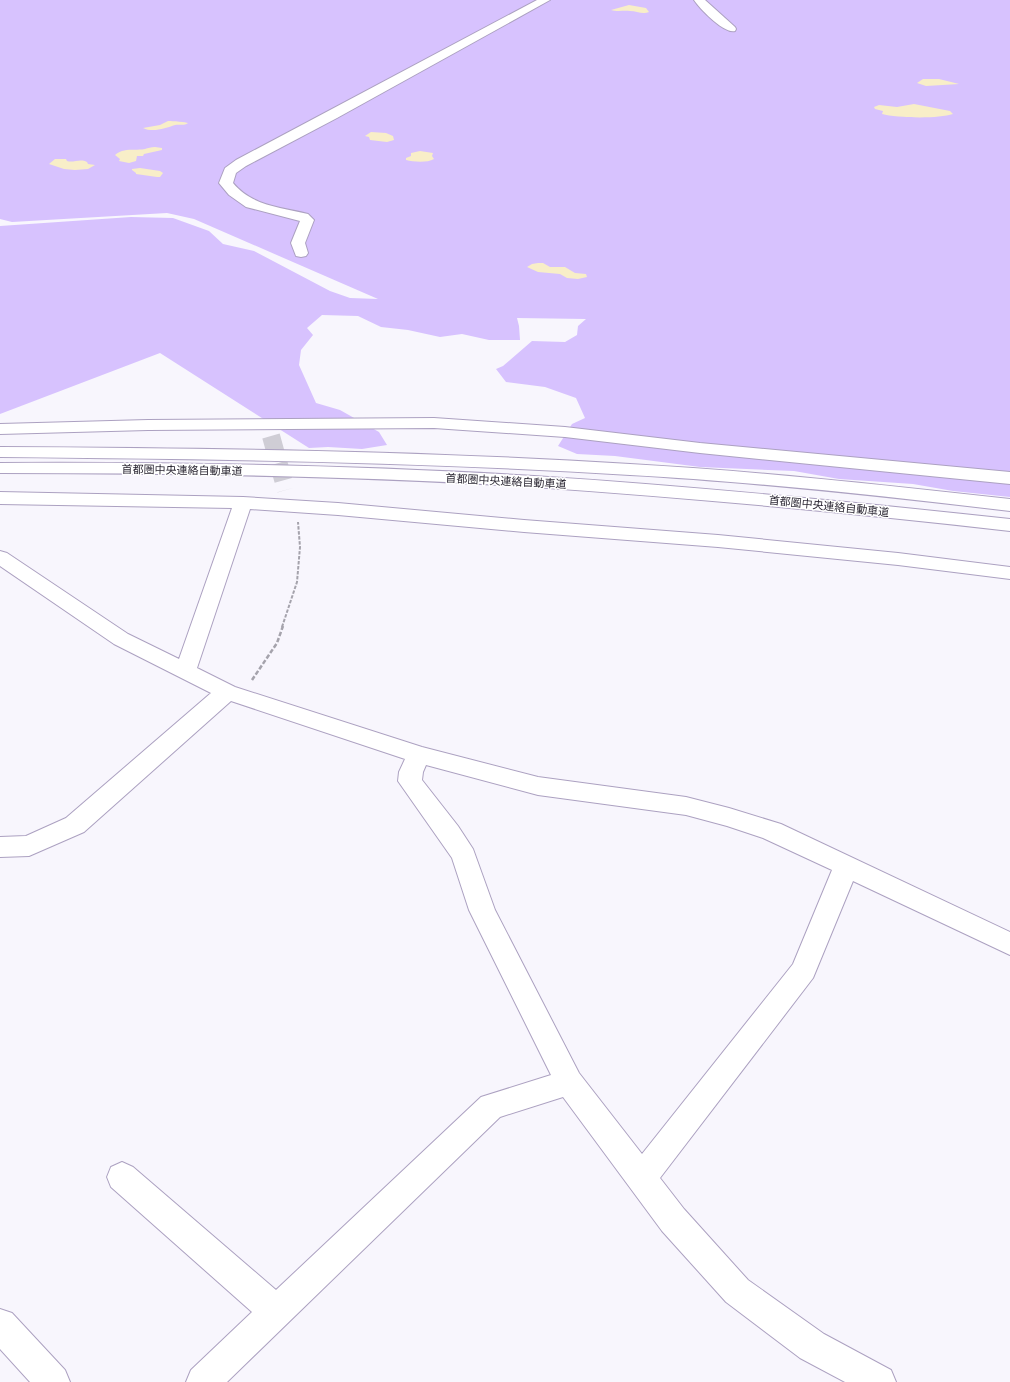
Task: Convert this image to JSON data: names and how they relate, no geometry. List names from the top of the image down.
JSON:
{
  "streets": {
    "main road": ["首都圏中央連絡自動車道"]
  }
}
